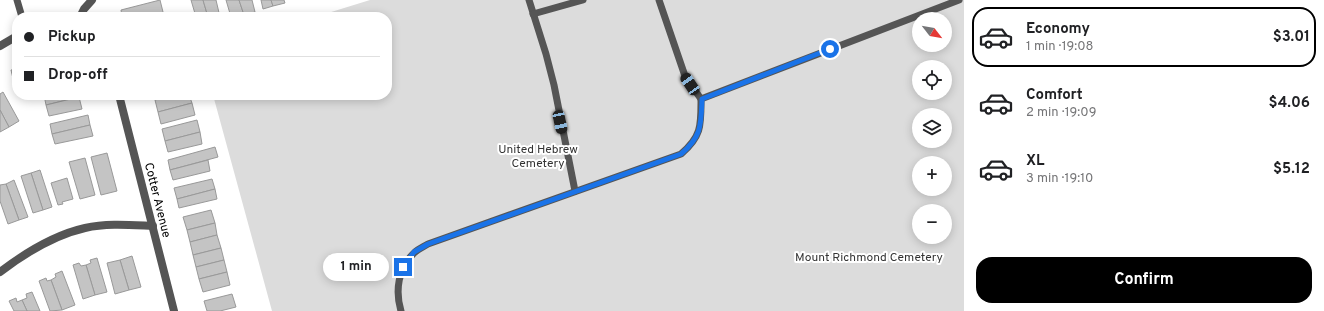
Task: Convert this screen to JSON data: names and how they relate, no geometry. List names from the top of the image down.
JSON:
{
  "streets": {
    "street": ["Cotter Avenue"]
  },
  "parks": ["United Hebrew Cemetery", "Mount Richmond Cemetery"],
  "north": "bottom right",
  "page": {
    "list": [
      {
        "name": "Economy",
        "note": "1 min · 19:08",
        "value": "$3.01"
      },
      {
        "name": "Comfort",
        "note": "2 min · 19:09",
        "value": "$4.06"
      },
      {
        "name": "XL",
        "note": "3 min · 19:10",
        "value": "$5.12"
      }
    ],
    "map_buttons": ["+", "−"],
    "banner": ["Pickup", "Drop-off"],
    "buttons": "Confirm",
    "bubble": "1 min"
  }
}
